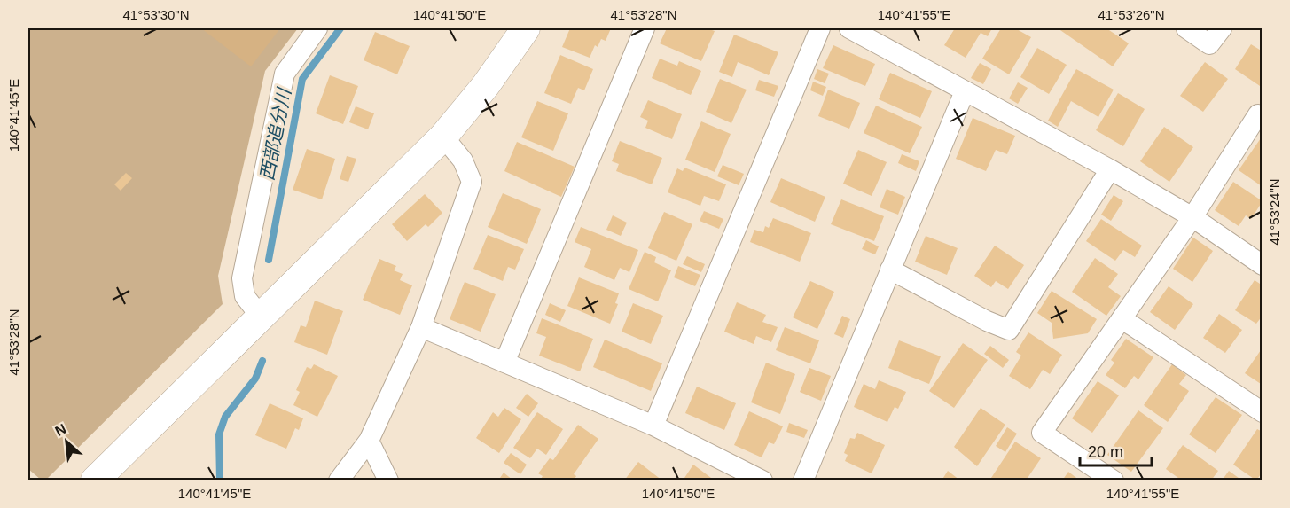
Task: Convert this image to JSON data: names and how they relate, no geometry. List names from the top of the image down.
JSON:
{
  "water": ["西部追分川"],
  "scale_bar": "20 m",
  "north": "top left",
  "coordinates": [
    "41°53'30\"N",
    "140°41'50\"E",
    "41°53'28\"N",
    "140°41'55\"E",
    "41°53'26\"N",
    "140°41'45\"E",
    "41°53'24\"N"
  ]
}
